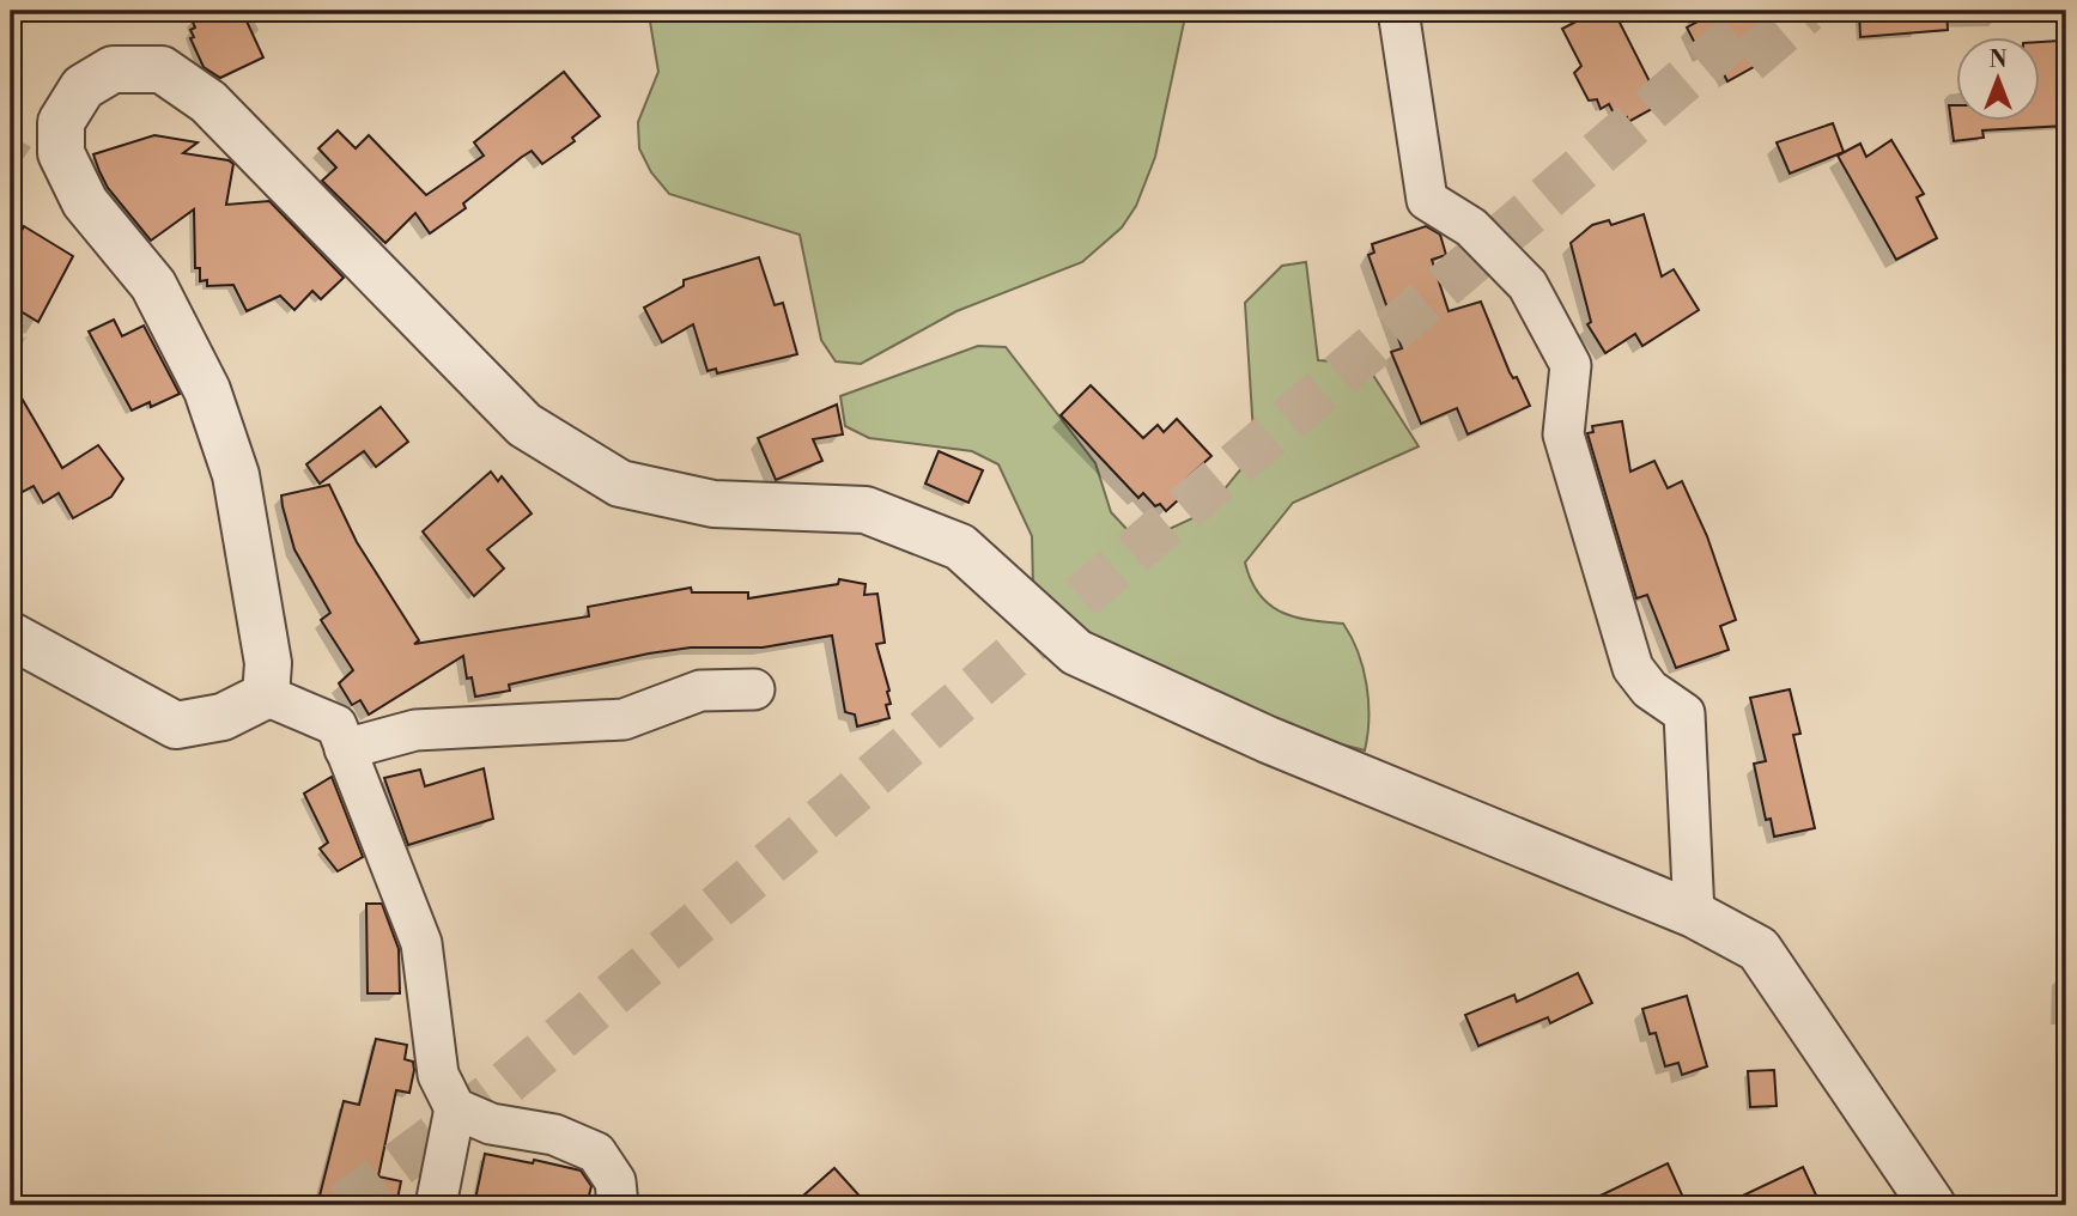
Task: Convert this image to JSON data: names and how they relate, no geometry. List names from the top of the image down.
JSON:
{
  "north": "top"
}
